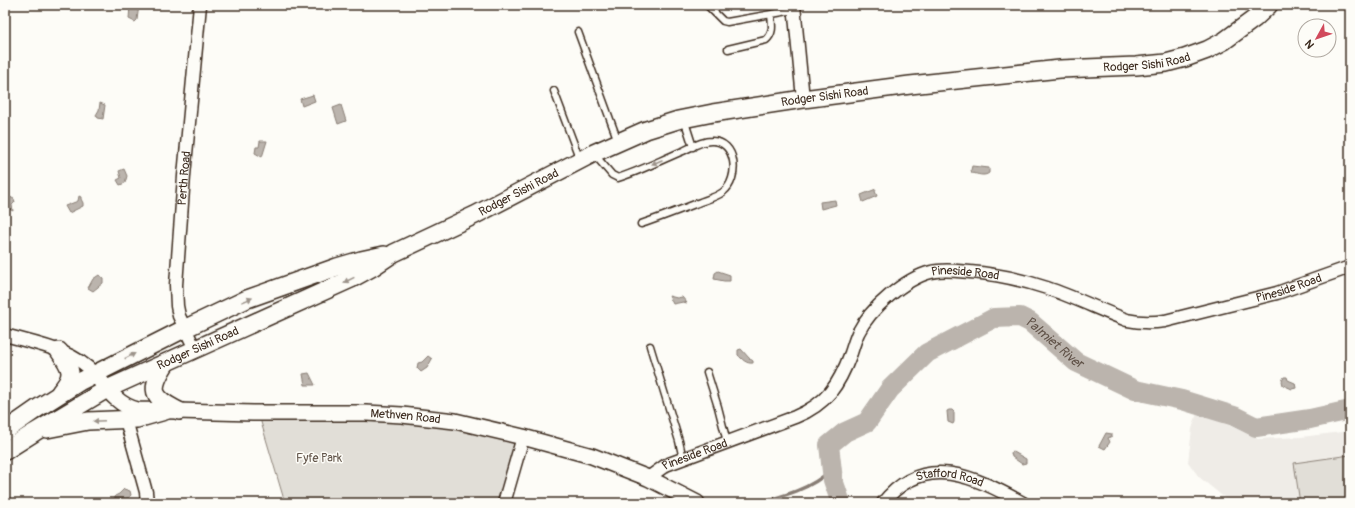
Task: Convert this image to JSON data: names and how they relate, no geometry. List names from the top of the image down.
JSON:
{
  "streets": {
    "main road": ["Rodger Sishi Road"],
    "street": [
      "Perth Road",
      "Pineside Road",
      "Methven Road",
      "Stafford Road"
    ]
  },
  "crossings": [
    ["Rodger Sishi Road", "Perth Road"],
    ["Rodger Sishi Road", "Methven Road"],
    ["Pineside Road", "Methven Road"]
  ],
  "water": ["Palmiet River"],
  "parks": ["Fyfe Park"],
  "north": "bottom left"
}
